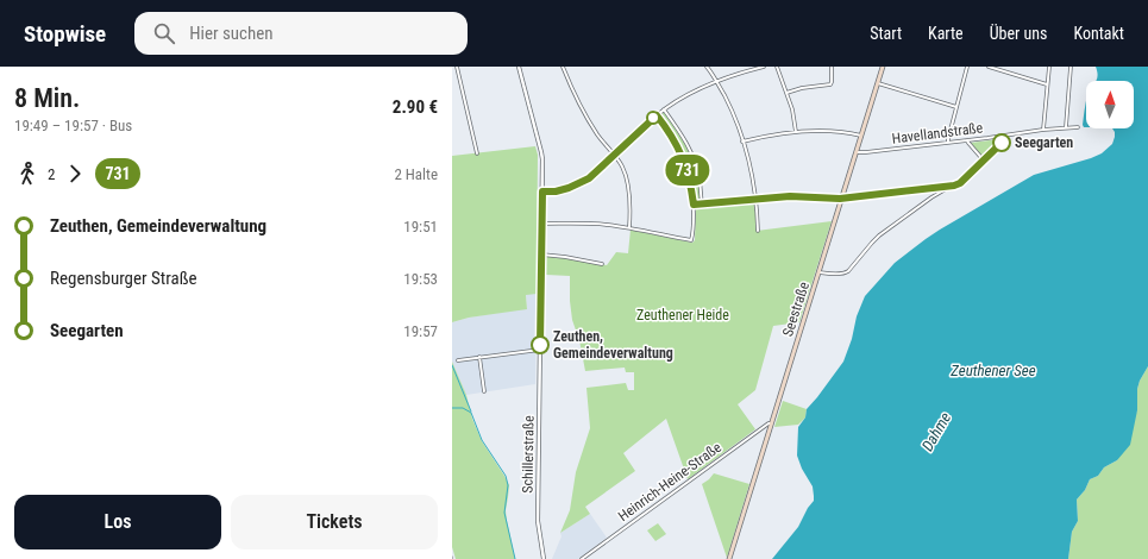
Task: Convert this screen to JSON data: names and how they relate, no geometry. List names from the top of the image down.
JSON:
{
  "streets": {
    "main road": ["Seestraße"],
    "street": ["Havellandstraße", "Schillerstraße", "Heinrich-Heine-Straße"]
  },
  "crossings": [
    ["Havellandstraße", "Seestraße"],
    ["Seestraße", "Heinrich-Heine-Straße"]
  ],
  "water": ["Zeuthener See", "Dahme"],
  "parks": ["Zeuthener Heide"],
  "places": ["Seegarten", "Zeuthen, Gemeindeverwaltung"],
  "lines": ["bus line 731"],
  "north": "top",
  "page": {
    "header": "Stopwise",
    "search": "Hier suchen",
    "nav": [
      "Start",
      "Karte",
      "Über uns",
      "Kontakt"
    ],
    "heading": ["8 Min.", "19:49 – 19:57 · Bus", "2.90 €"],
    "on_map": "731",
    "legs": ["2", "731", "2 Halte"],
    "list": [
      {
        "name": "Zeuthen, Gemeindeverwaltung",
        "value": "19:51"
      },
      {
        "name": "Regensburger Straße",
        "value": "19:53"
      },
      {
        "name": "Seegarten",
        "value": "19:57"
      }
    ],
    "buttons": ["Los", "Tickets"]
  }
}
